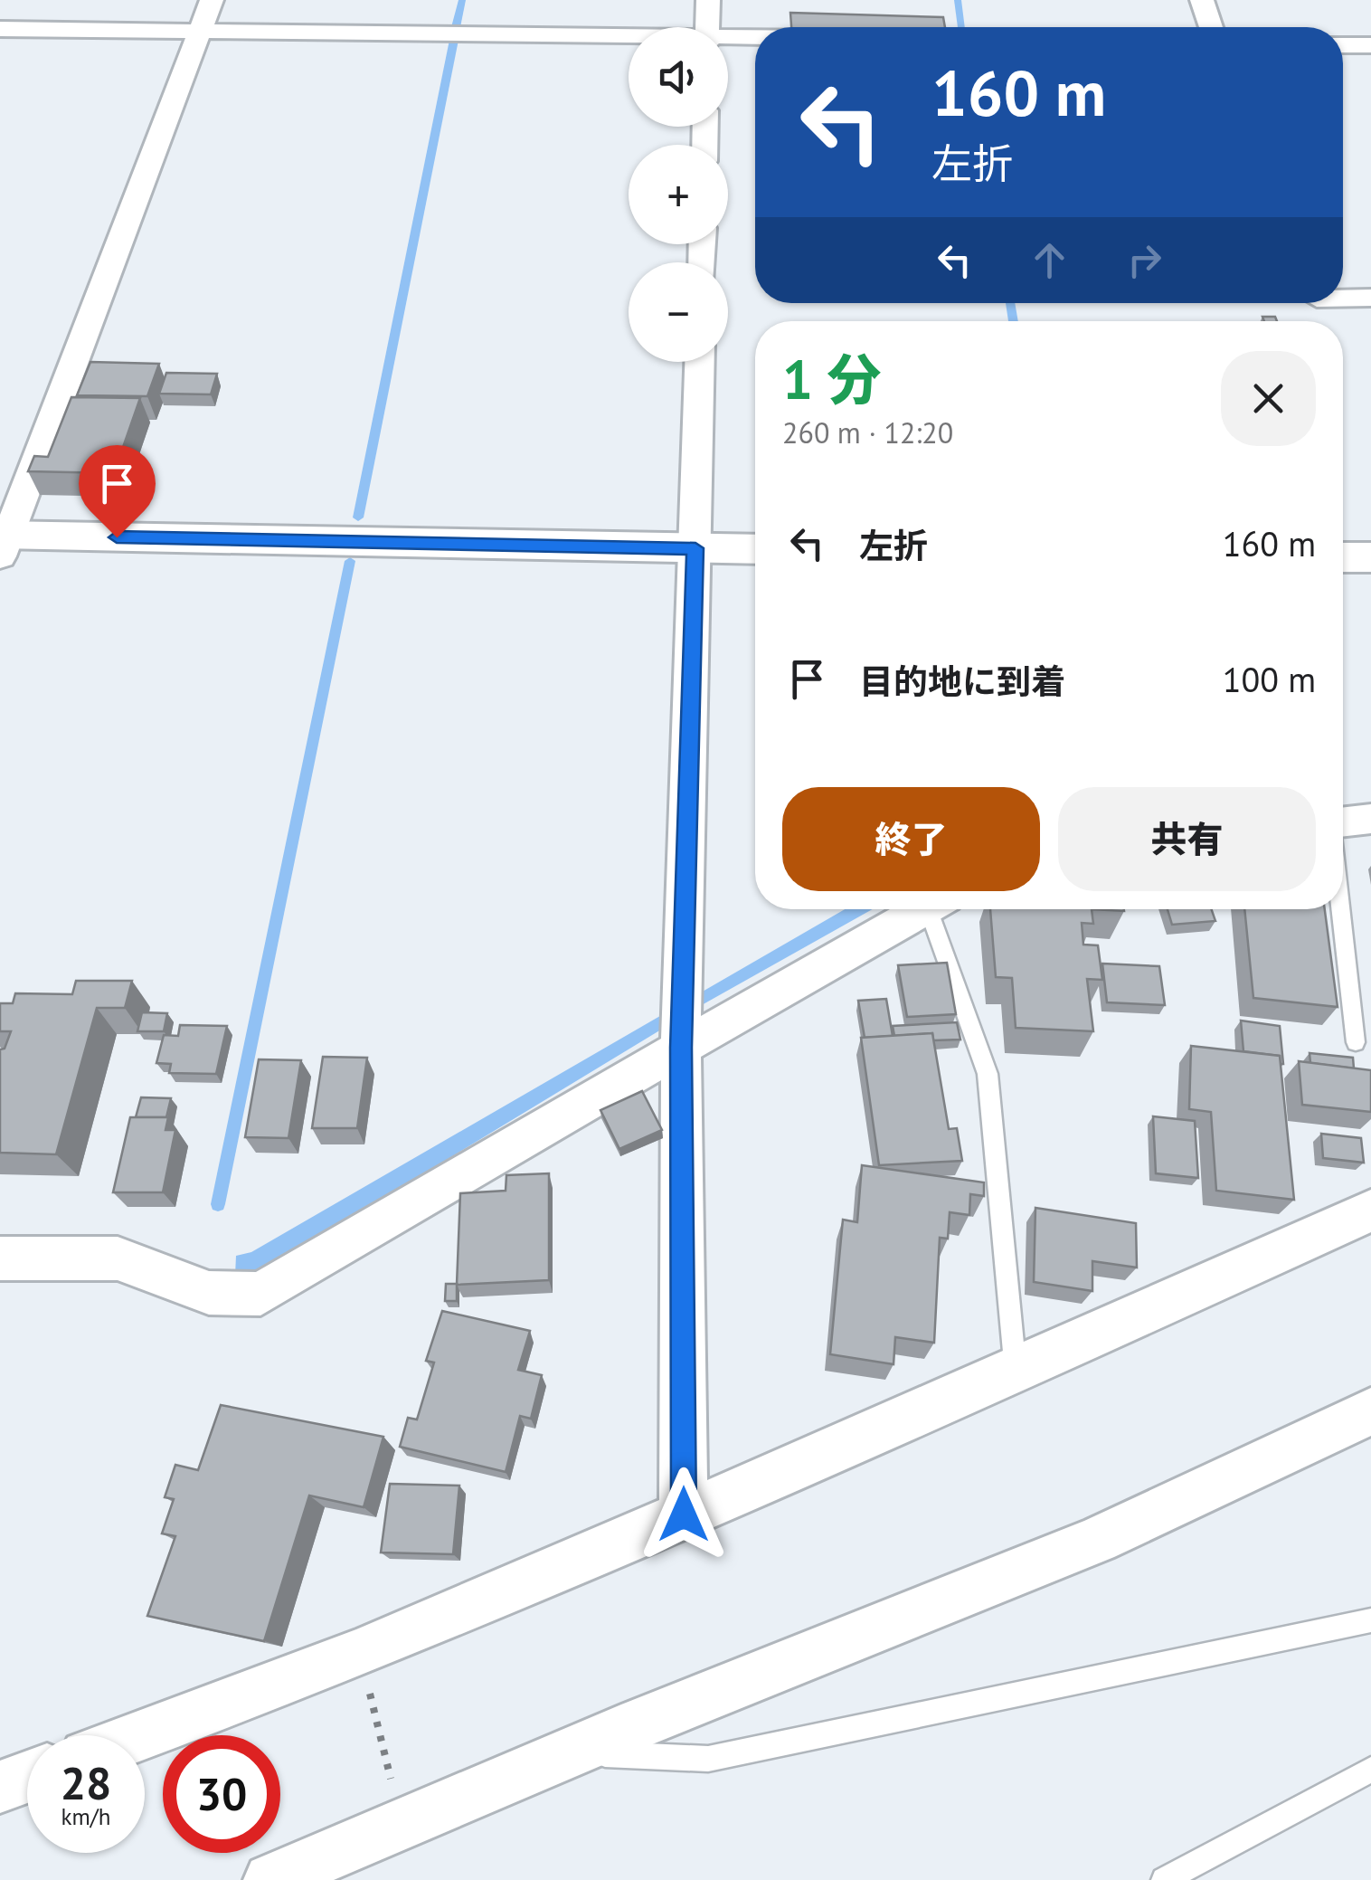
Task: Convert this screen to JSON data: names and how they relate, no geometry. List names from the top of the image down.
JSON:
{
  "page": {
    "map_buttons": ["+", "−"],
    "turn": ["160 m", "左折"],
    "heading": ["1 分", "260 m · 12:20"],
    "list": [
      {
        "name": "左折",
        "value": "160 m"
      },
      {
        "name": "目的地に到着",
        "value": "100 m"
      }
    ],
    "buttons": ["終了", "共有"],
    "speed": "28 km/h",
    "limit": "30"
  }
}
